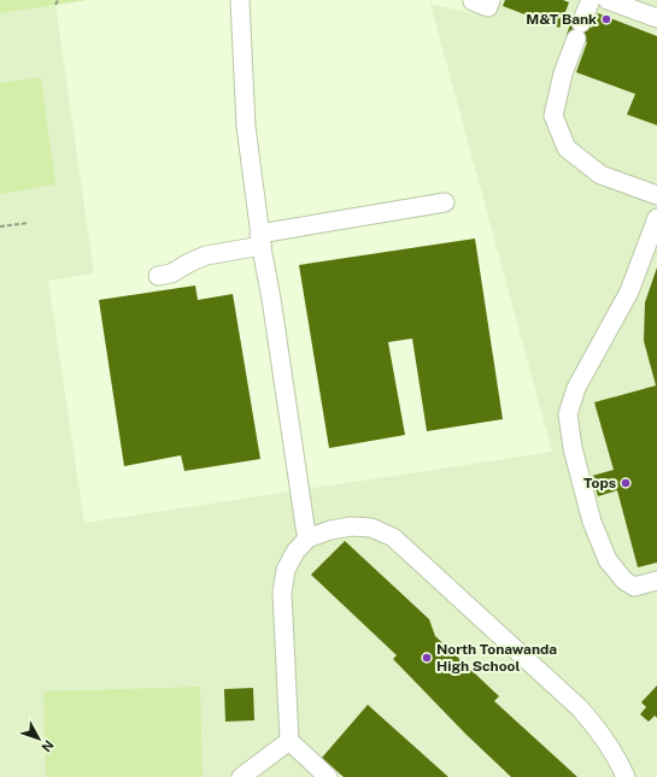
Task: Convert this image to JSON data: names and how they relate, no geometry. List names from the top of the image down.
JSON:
{
  "places": ["M&T Bank", "Tops", "North Tonawanda High School"],
  "north": "bottom right"
}
